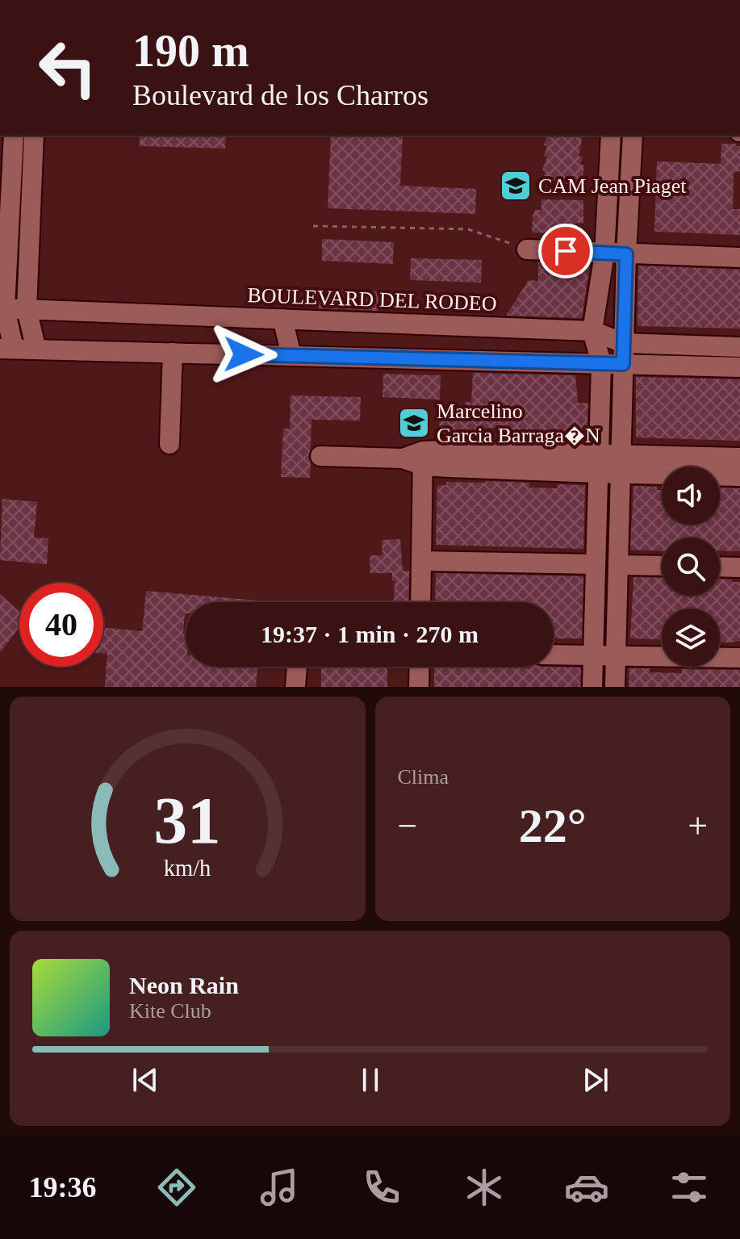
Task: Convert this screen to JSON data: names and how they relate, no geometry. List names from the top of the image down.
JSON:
{
  "streets": {
    "street": ["BOULEVARD DEL RODEO"]
  },
  "places": {
    "school or university": ["CAM Jean Piaget", "Marcelino Garcia Barraga�N"]
  },
  "page": {
    "turn": ["190 m", "Boulevard de los Charros"],
    "limit": "40",
    "trip": "19:37 · 1 min · 270 m",
    "tile": "Clima",
    "heat": ["−", "22°", "+"],
    "song": ["Neon Rain", "Kite Club"],
    "tabs": "19:36",
    "gauge": ["31", "km/h"]
  }
}
